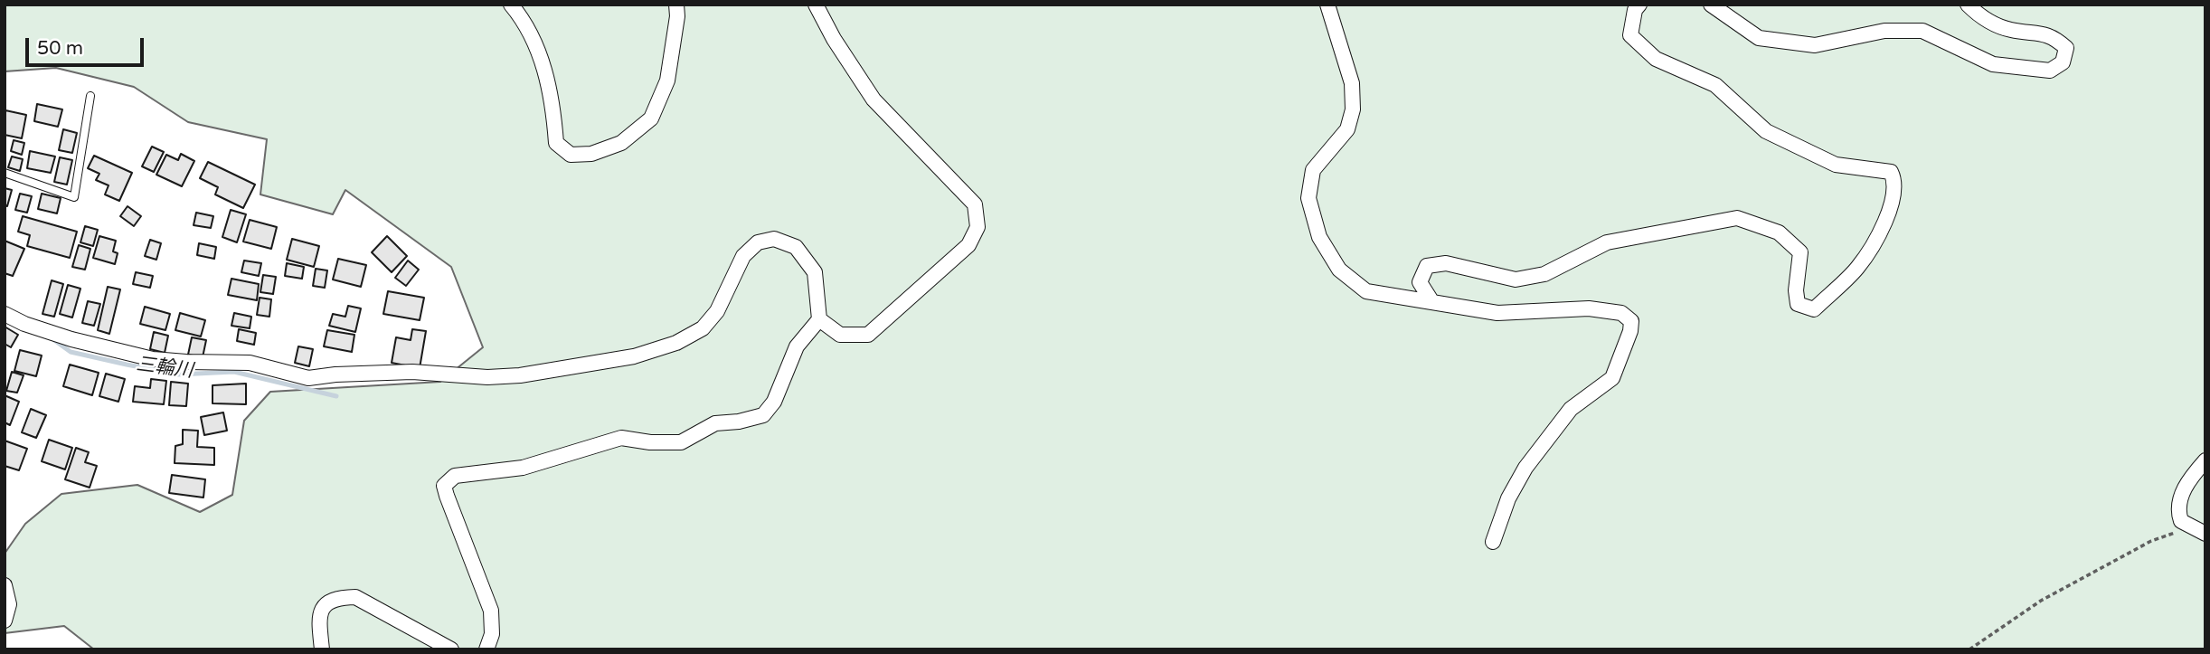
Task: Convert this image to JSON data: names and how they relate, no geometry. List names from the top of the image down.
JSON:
{
  "water": ["三輪川"],
  "scale_bar": "50 m"
}
